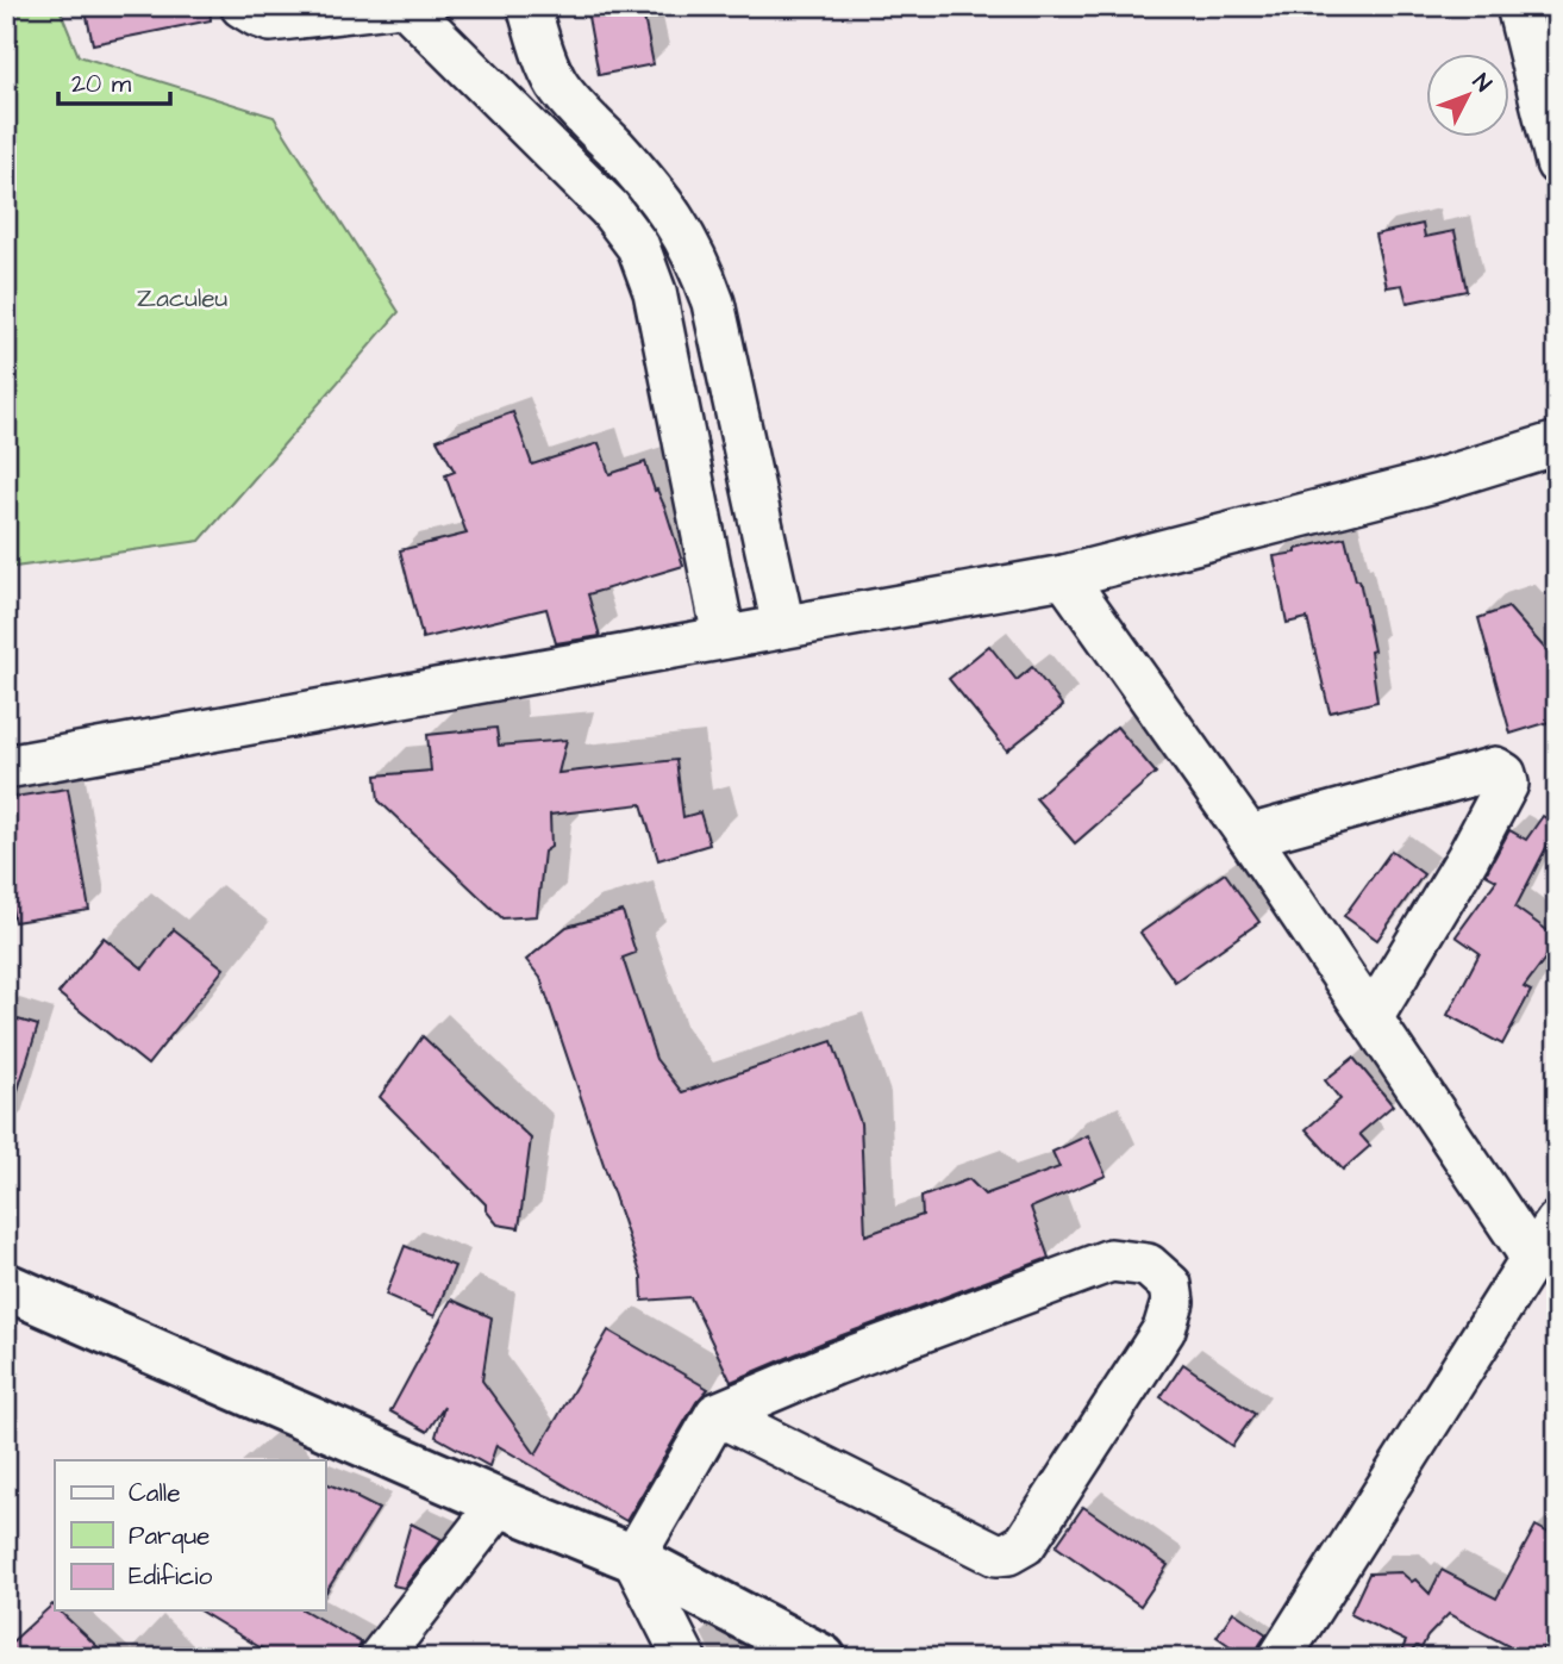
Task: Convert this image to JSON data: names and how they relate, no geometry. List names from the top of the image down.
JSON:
{
  "parks": ["Zaculeu"],
  "legend": ["Calle", "Parque", "Edificio"],
  "scale_bar": "20 m",
  "north": "top right"
}
